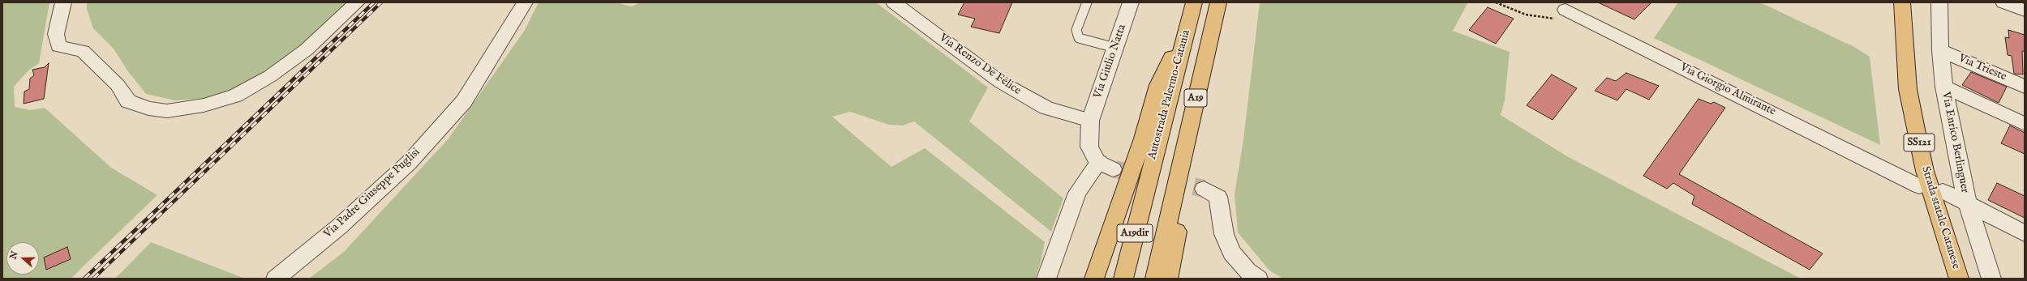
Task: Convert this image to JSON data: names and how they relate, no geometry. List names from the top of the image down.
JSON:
{
  "streets": {
    "main road": [
      "Autostrada Palermo-Catania",
      "A19",
      "SS121",
      "Strada statale Catanese",
      "A19dir"
    ],
    "street": [
      "Via Giulio Natta",
      "Via Renzo De Felice",
      "Via Trieste",
      "Via Giorgio Almirante",
      "Via Enrico Berlinguer",
      "Via Padre Giuseppe Puglisi"
    ]
  },
  "crossings": [
    ["Via Giulio Natta", "Via Renzo De Felice"],
    ["Via Trieste", "Via Enrico Berlinguer"],
    ["Autostrada Palermo-Catania", "A19dir"],
    ["A19", "A19dir"]
  ],
  "north": "left"
}
